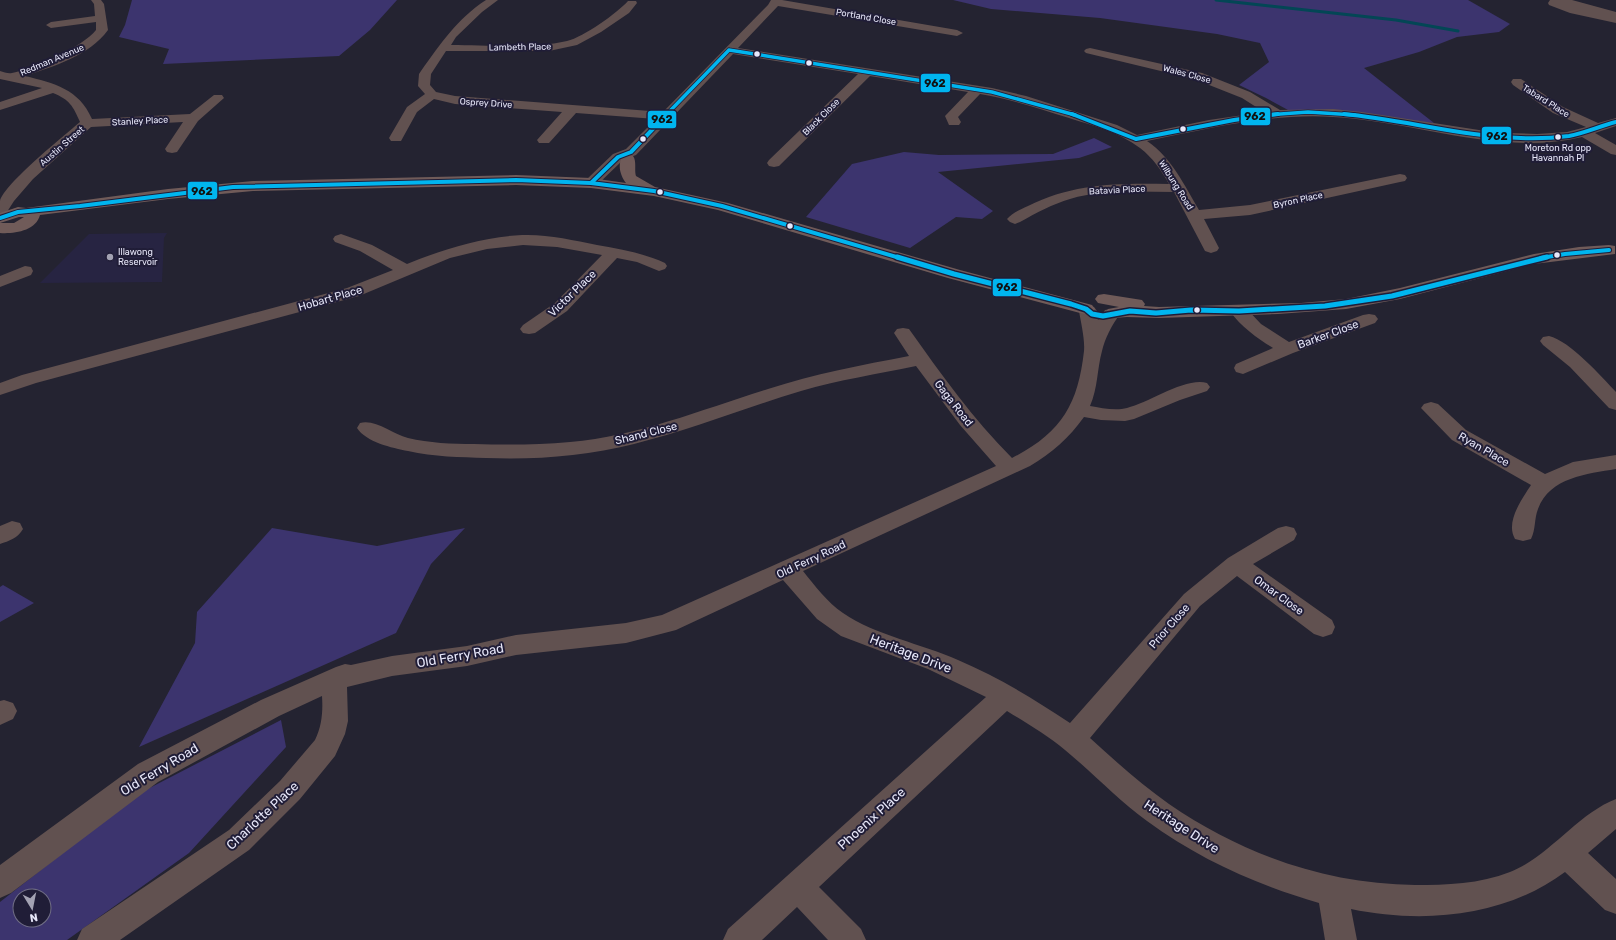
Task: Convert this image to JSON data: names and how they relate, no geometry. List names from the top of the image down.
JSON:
{
  "streets": {
    "street": [
      "Portland Close",
      "Lambeth Place",
      "Redman Avenue",
      "Wales Close",
      "Tabard Place",
      "Osprey Drive",
      "Black Close",
      "Stanley Place",
      "Austin Street",
      "Wilbung Road",
      "Batavia Place",
      "Byron Place",
      "Victor Place",
      "Hobart Place",
      "Barker Close",
      "Gaga Road",
      "Shand Close",
      "Ryan Place",
      "Old Ferry Road",
      "Omar Close",
      "Prior Close",
      "Heritage Drive",
      "Charlotte Place",
      "Phoenix Place"
    ]
  },
  "crossings": [
    ["Redman Avenue", "Austin Street"],
    ["Black Close", "Wilbung Road"],
    ["Stanley Place", "Austin Street"],
    ["Wilbung Road", "Batavia Place"],
    ["Wilbung Road", "Byron Place"],
    ["Victor Place", "Hobart Place"],
    ["Gaga Road", "Shand Close"],
    ["Gaga Road", "Old Ferry Road"],
    ["Old Ferry Road", "Heritage Drive"],
    ["Old Ferry Road", "Charlotte Place"],
    ["Omar Close", "Prior Close"],
    ["Prior Close", "Heritage Drive"],
    ["Heritage Drive", "Phoenix Place"]
  ],
  "places": ["Moreton Rd opp Havannah Pl", "Illawong Reservoir"],
  "lines": ["transit line 962"],
  "north": "bottom"
}
